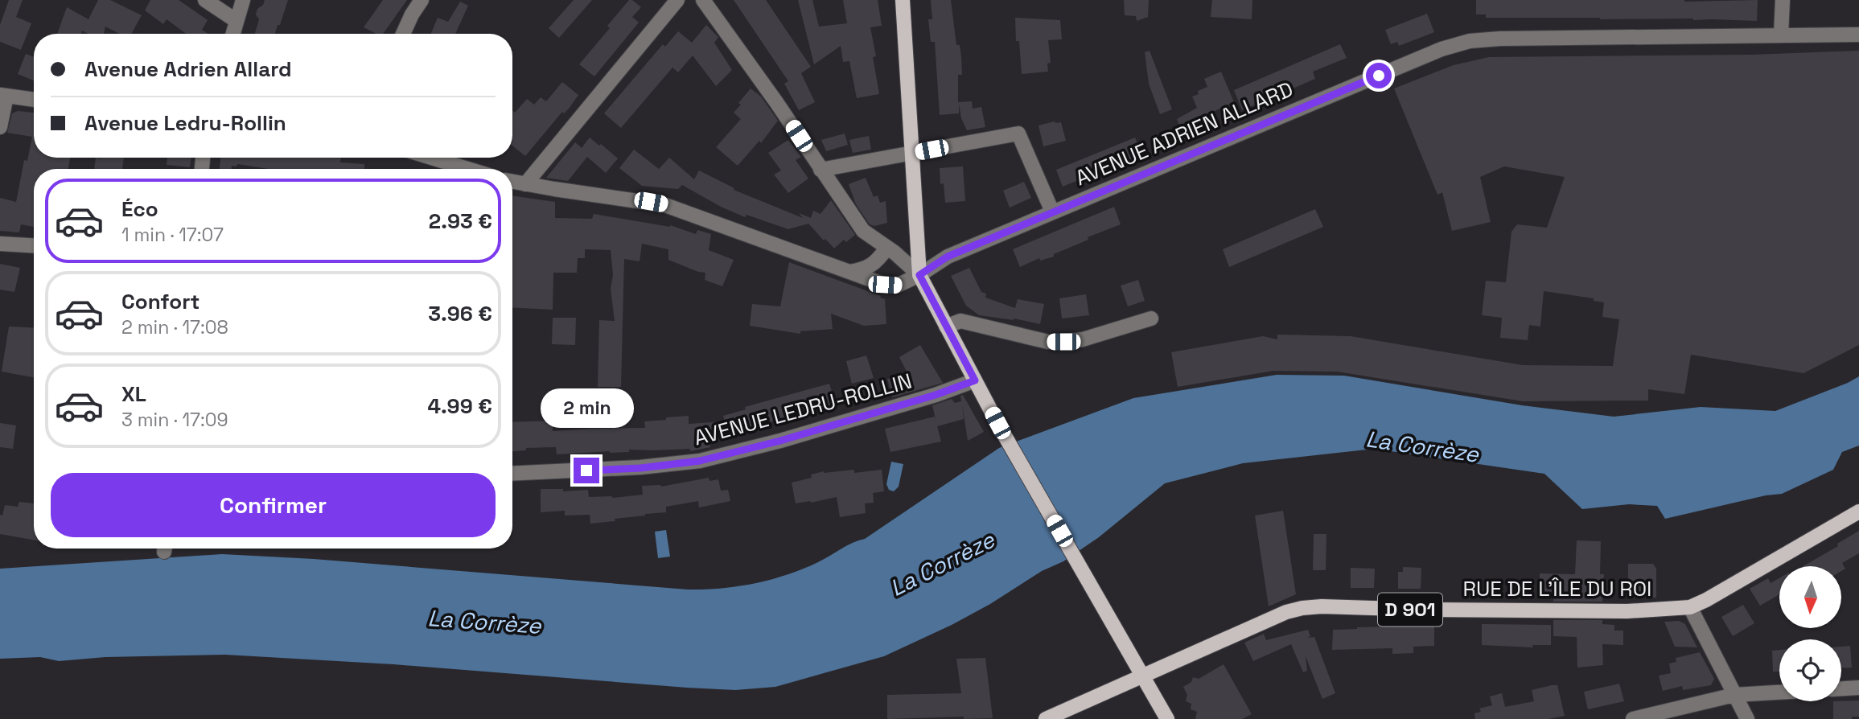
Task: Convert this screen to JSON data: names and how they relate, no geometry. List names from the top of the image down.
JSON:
{
  "streets": {
    "main road": ["RUE DE L'ÎLE DU ROI", "D 901"],
    "street": ["AVENUE ADRIEN ALLARD", "AVENUE LEDRU-ROLLIN"]
  },
  "crossings": [
    ["RUE DE L'ÎLE DU ROI", "D 901"]
  ],
  "water": ["La Corrèze"],
  "north": "bottom",
  "page": {
    "banner": ["Avenue Adrien Allard", "Avenue Ledru-Rollin"],
    "list": [
      {
        "name": "Éco",
        "note": "1 min · 17:07",
        "value": "2.93 €"
      },
      {
        "name": "Confort",
        "note": "2 min · 17:08",
        "value": "3.96 €"
      },
      {
        "name": "XL",
        "note": "3 min · 17:09",
        "value": "4.99 €"
      }
    ],
    "bubble": "2 min",
    "buttons": "Confirmer"
  }
}
